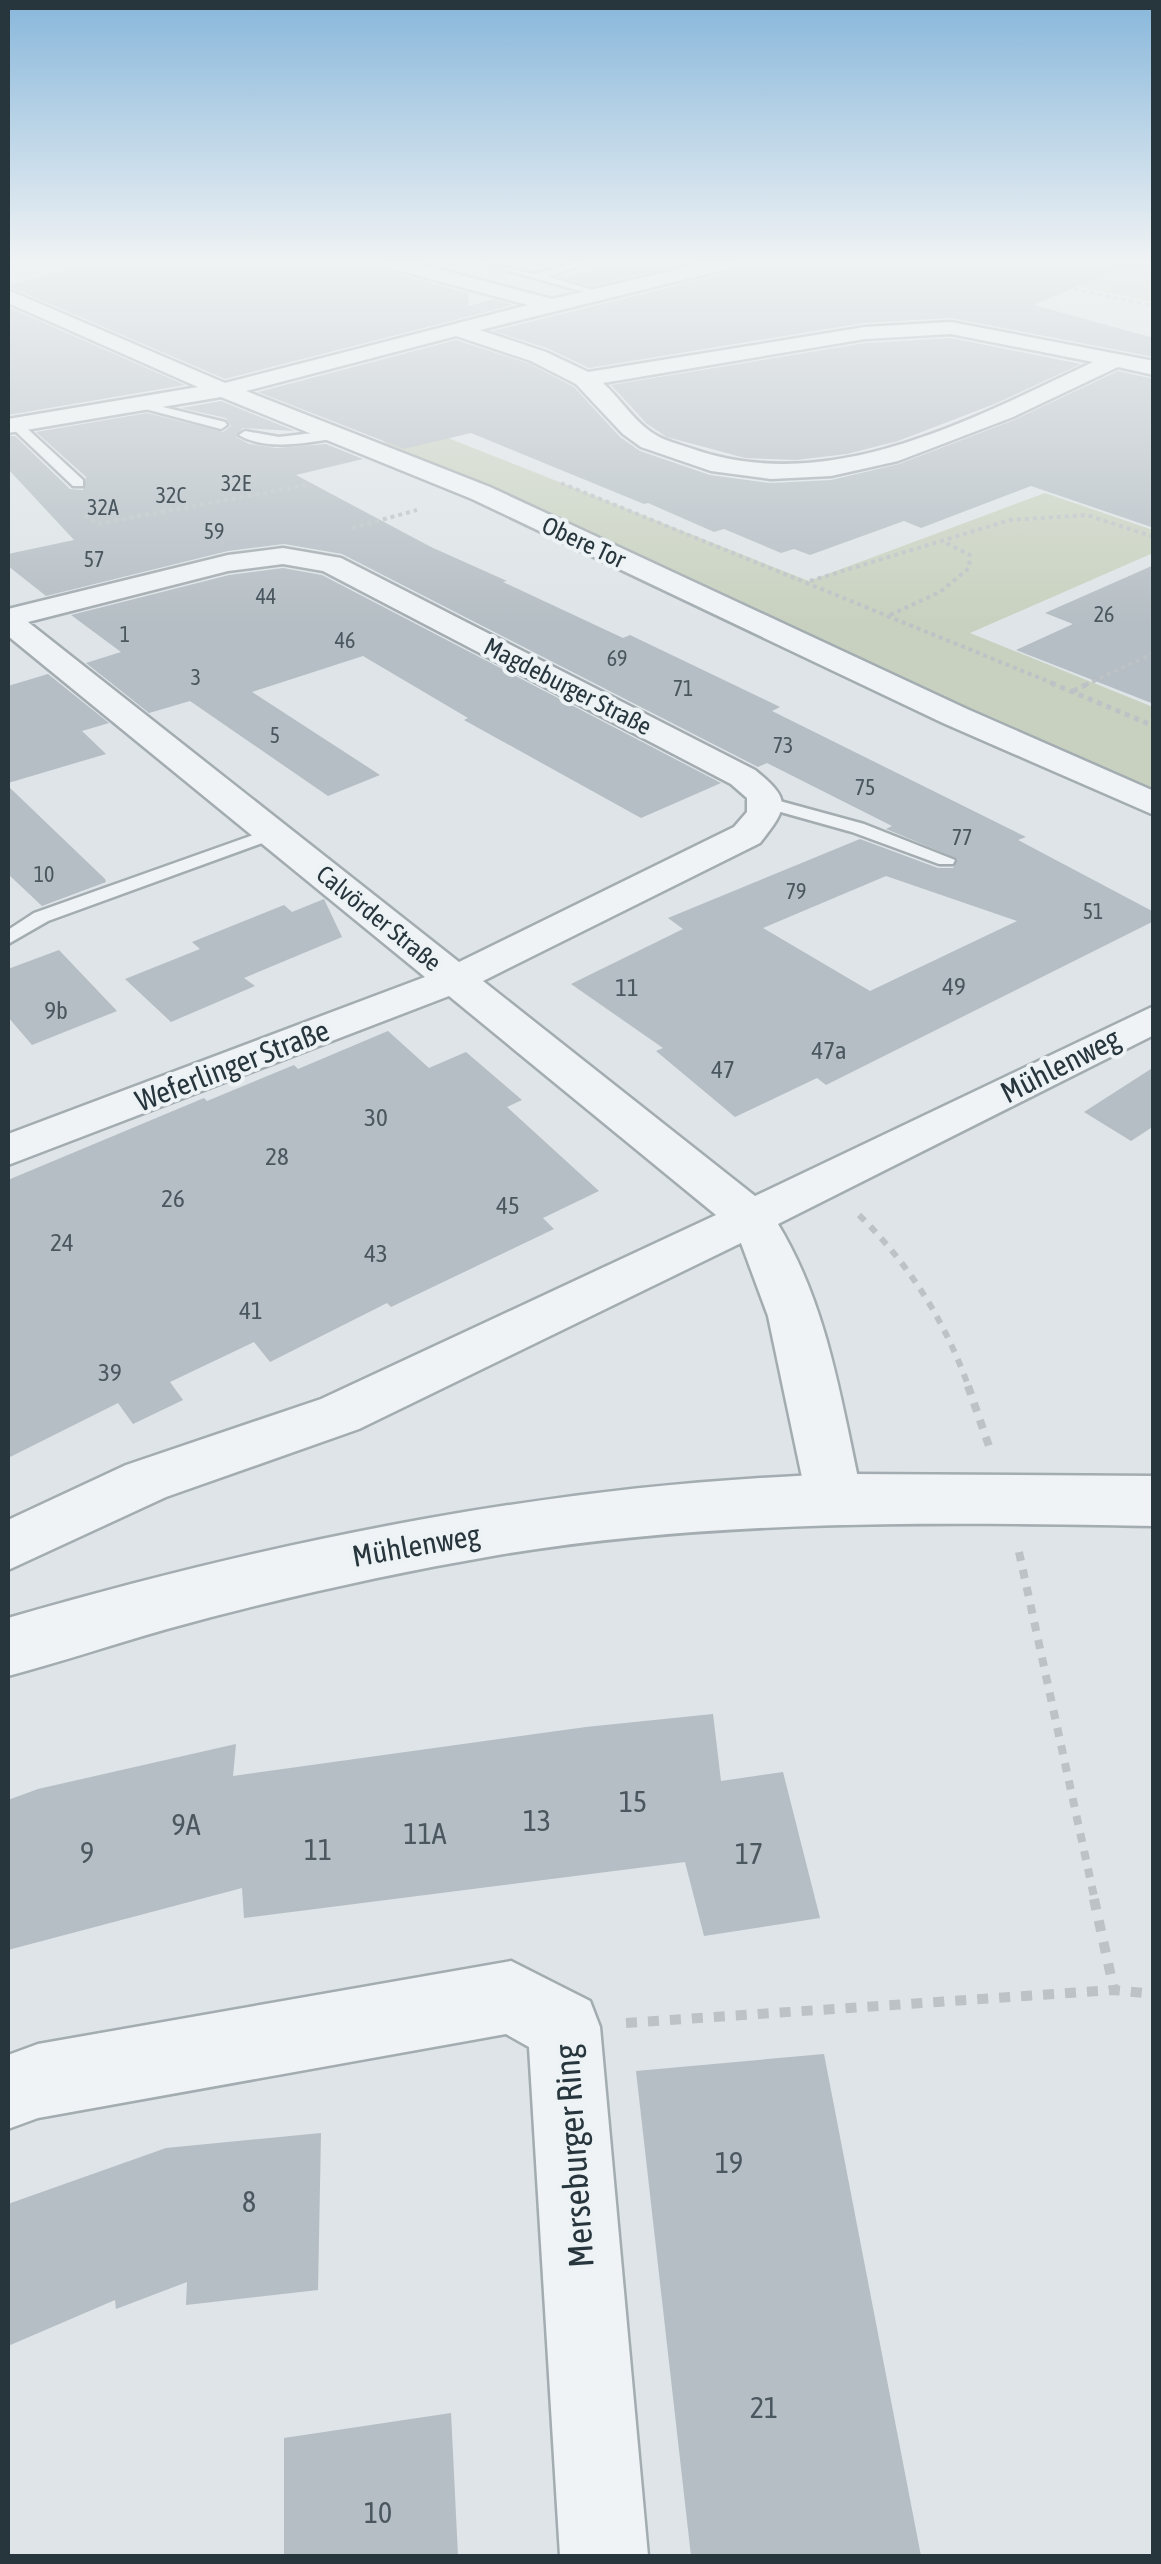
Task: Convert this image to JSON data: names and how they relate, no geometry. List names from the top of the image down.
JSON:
{
  "streets": {
    "street": [
      "Obere Tor",
      "Magdeburger Straße",
      "Calvörder Straße",
      "Weferlinger Straße",
      "Mühlenweg",
      "Merseburger Ring"
    ]
  },
  "crossings": [
    ["Magdeburger Straße", "Calvörder Straße"],
    ["Calvörder Straße", "Weferlinger Straße"],
    ["Calvörder Straße", "Mühlenweg"]
  ],
  "house_numbers": [
    "32E",
    "32C",
    "32A",
    "59",
    "57",
    "44",
    "26",
    "1",
    "46",
    "69",
    "3",
    "71",
    "5",
    "73",
    "75",
    "77",
    "10",
    "79",
    "51",
    "49",
    "11",
    "9b",
    "47a",
    "47",
    "30",
    "28",
    "26",
    "45",
    "24",
    "43",
    "41",
    "39",
    "15",
    "13",
    "9A",
    "11A",
    "11",
    "9",
    "17",
    "19",
    "8",
    "21",
    "10"
  ]
}
